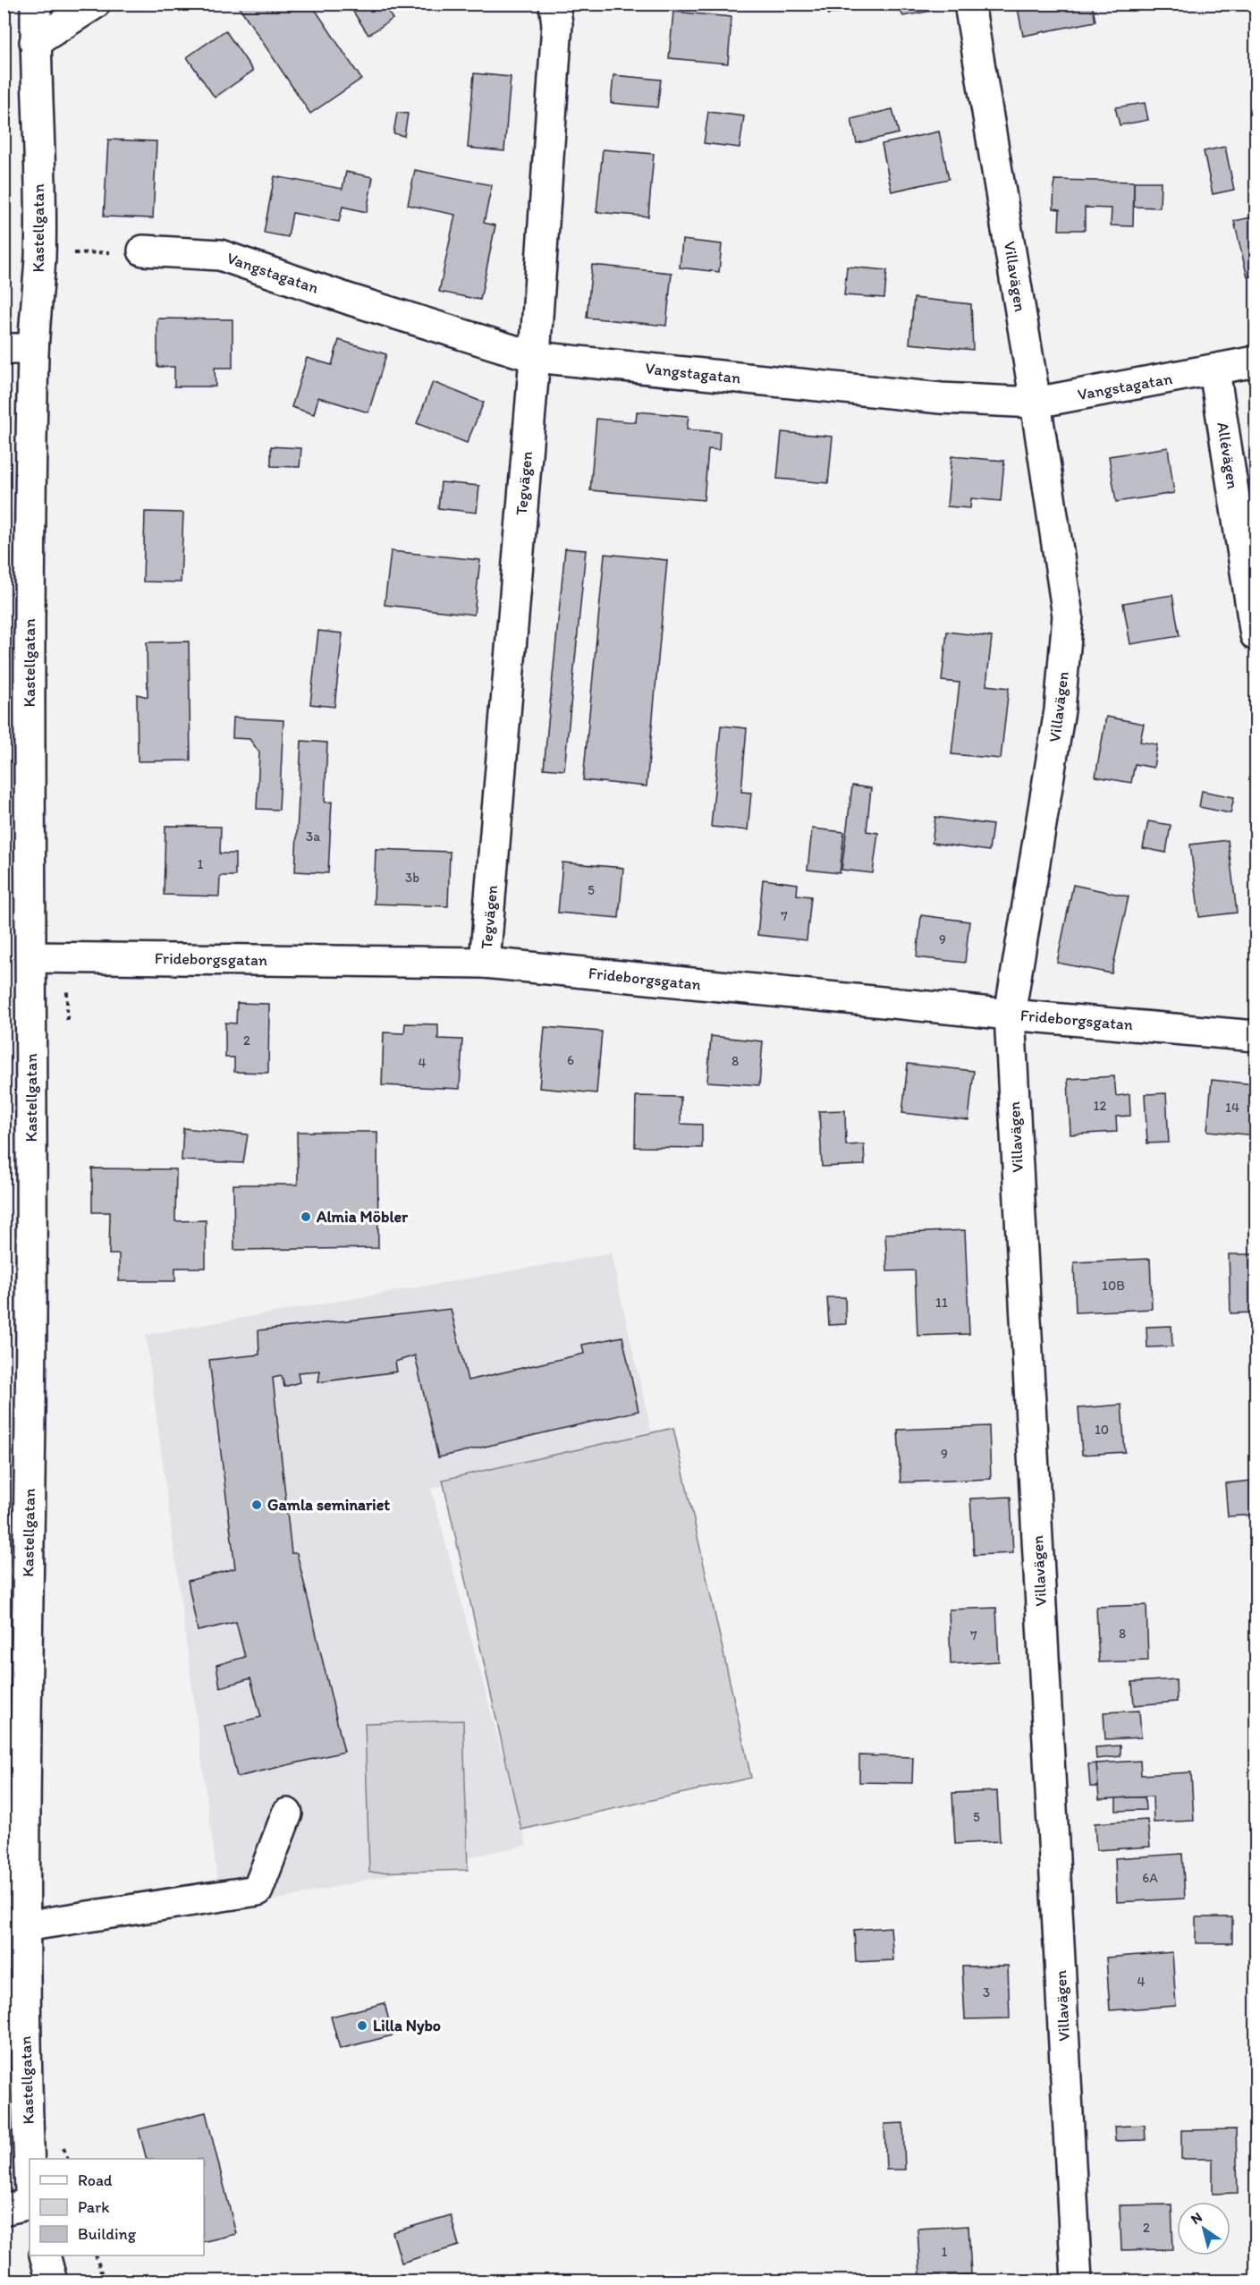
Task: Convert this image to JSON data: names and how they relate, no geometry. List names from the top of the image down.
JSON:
{
  "streets": {
    "street": [
      "Kastellgatan",
      "Vangstagatan",
      "Villavägen",
      "Allévägen",
      "Tegvägen",
      "Frideborgsgatan"
    ]
  },
  "crossings": [
    ["Kastellgatan", "Frideborgsgatan"],
    ["Vangstagatan", "Villavägen"],
    ["Vangstagatan", "Allévägen"],
    ["Vangstagatan", "Tegvägen"],
    ["Villavägen", "Frideborgsgatan"],
    ["Tegvägen", "Frideborgsgatan"]
  ],
  "places": ["Almia Möbler", "Gamla seminariet", "Lilla Nybo"],
  "house_numbers": [
    "3a",
    "1",
    "3b",
    "5",
    "7",
    "9",
    "2",
    "6",
    "8",
    "4",
    "12",
    "14",
    "10B",
    "11",
    "10",
    "9",
    "8",
    "7",
    "5",
    "6A",
    "4",
    "3",
    "2",
    "1"
  ],
  "legend": ["Road", "Park", "Building"],
  "north": "top left"
}
